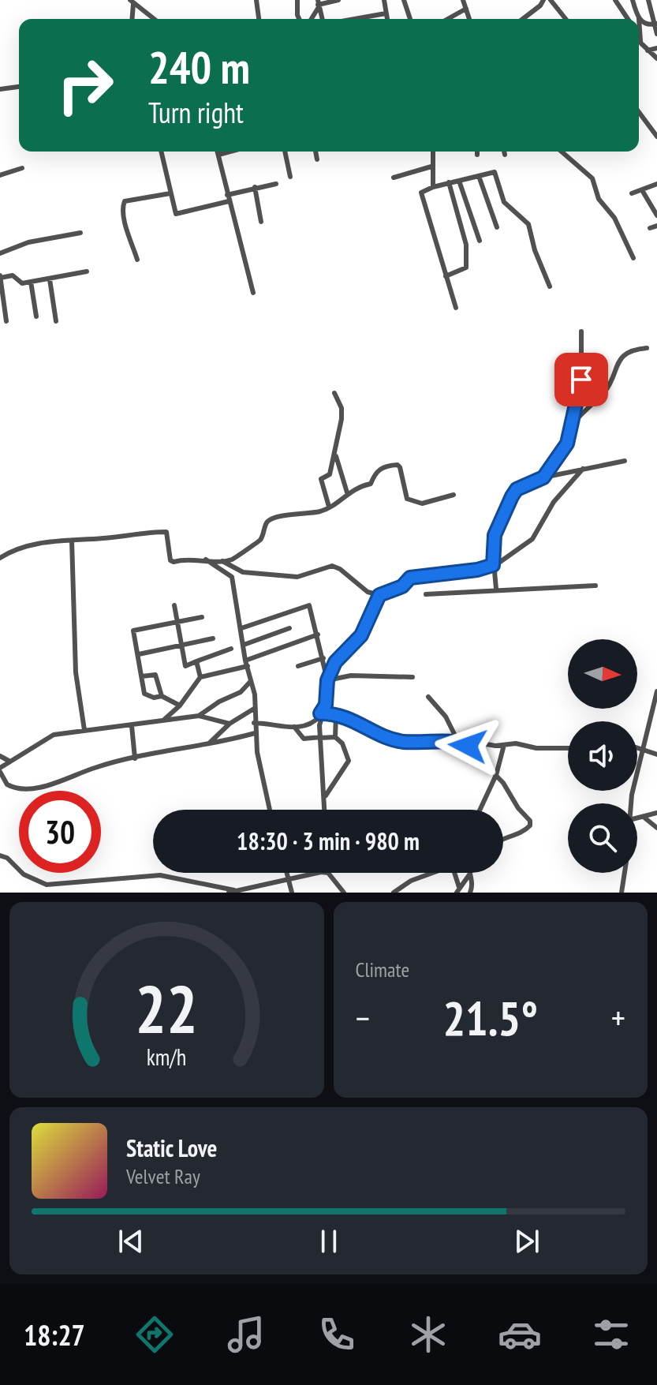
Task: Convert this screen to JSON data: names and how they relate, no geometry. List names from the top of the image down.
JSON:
{
  "north": "right",
  "page": {
    "turn": ["240 m", "Turn right"],
    "limit": "30",
    "trip": "18:30 · 3 min · 980 m",
    "tile": "Climate",
    "heat": ["−", "21.5°", "+"],
    "song": ["Static Love", "Velvet Ray"],
    "tabs": "18:27",
    "gauge": ["22", "km/h"]
  }
}
